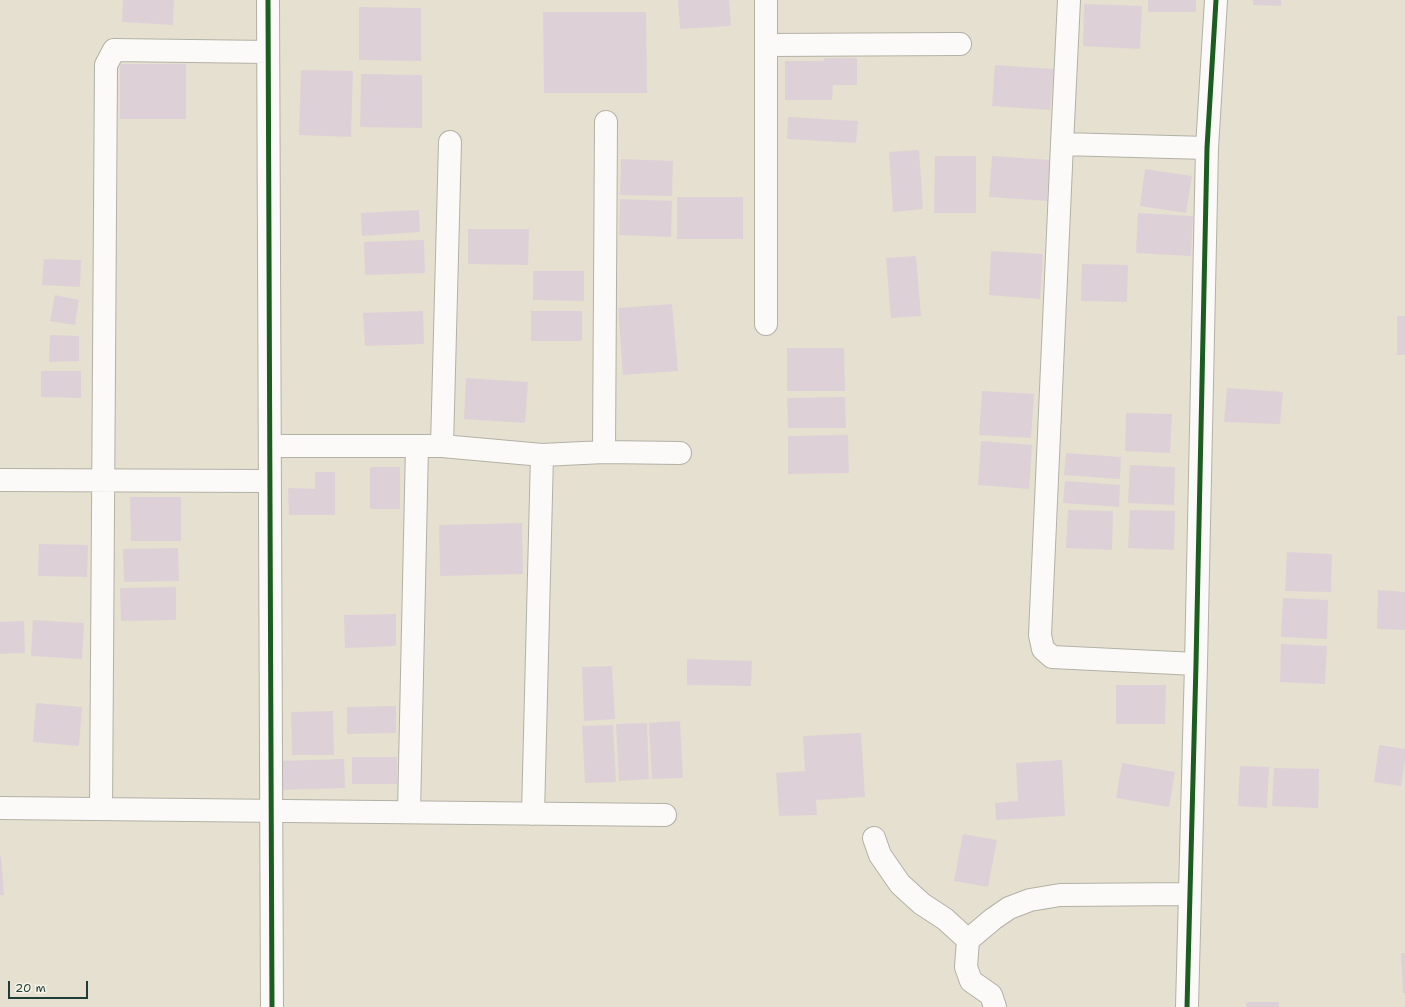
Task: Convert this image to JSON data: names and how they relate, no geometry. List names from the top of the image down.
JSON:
{
  "scale_bar": "20 m"
}
